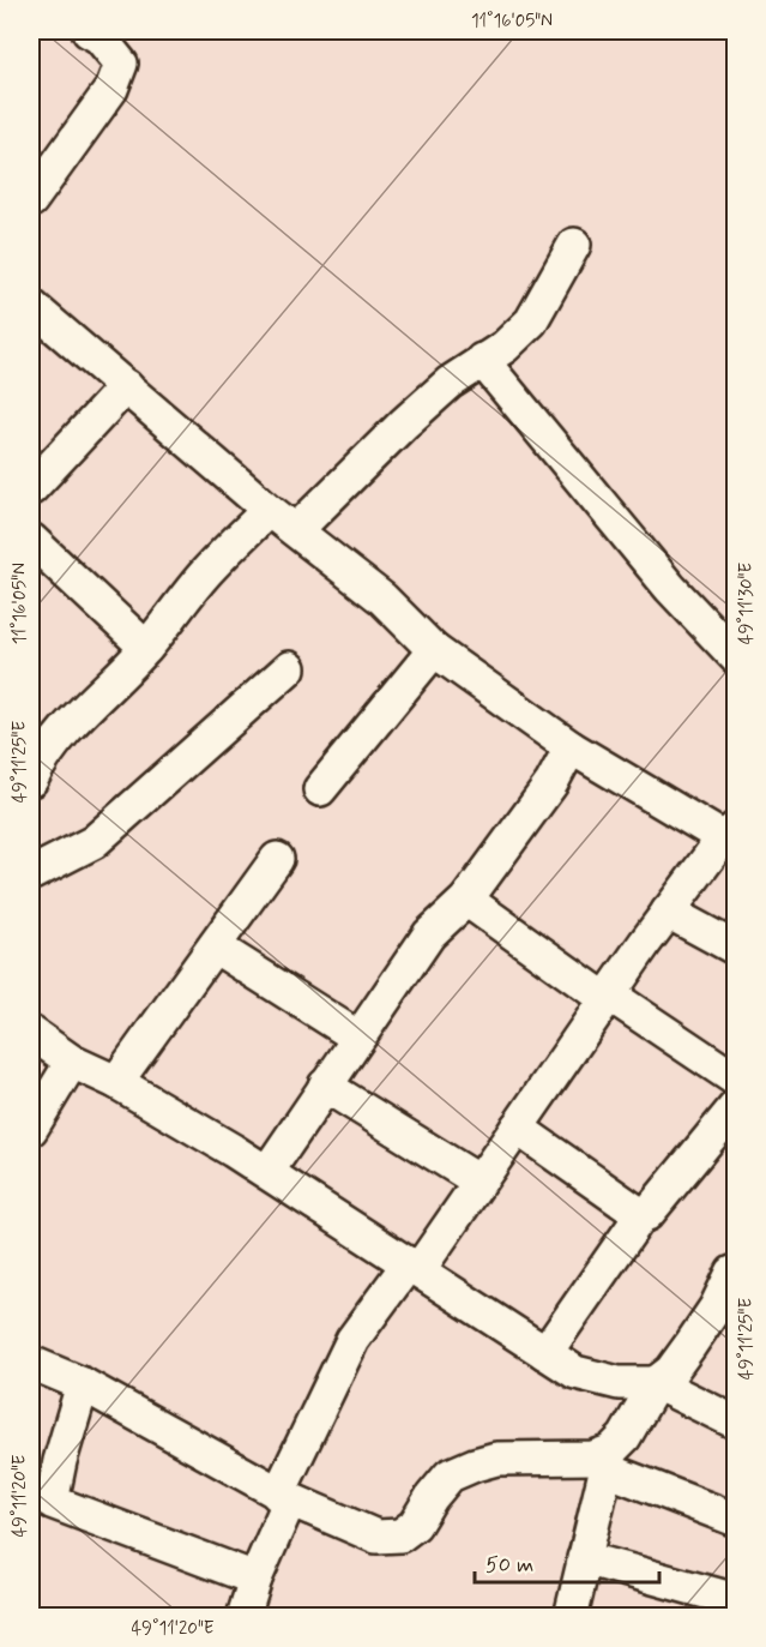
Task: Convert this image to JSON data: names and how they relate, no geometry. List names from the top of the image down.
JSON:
{
  "scale_bar": "50 m",
  "coordinates": [
    "11°16'05\"N",
    "49°11'30\"E",
    "49°11'25\"E",
    "49°11'20\"E"
  ]
}
